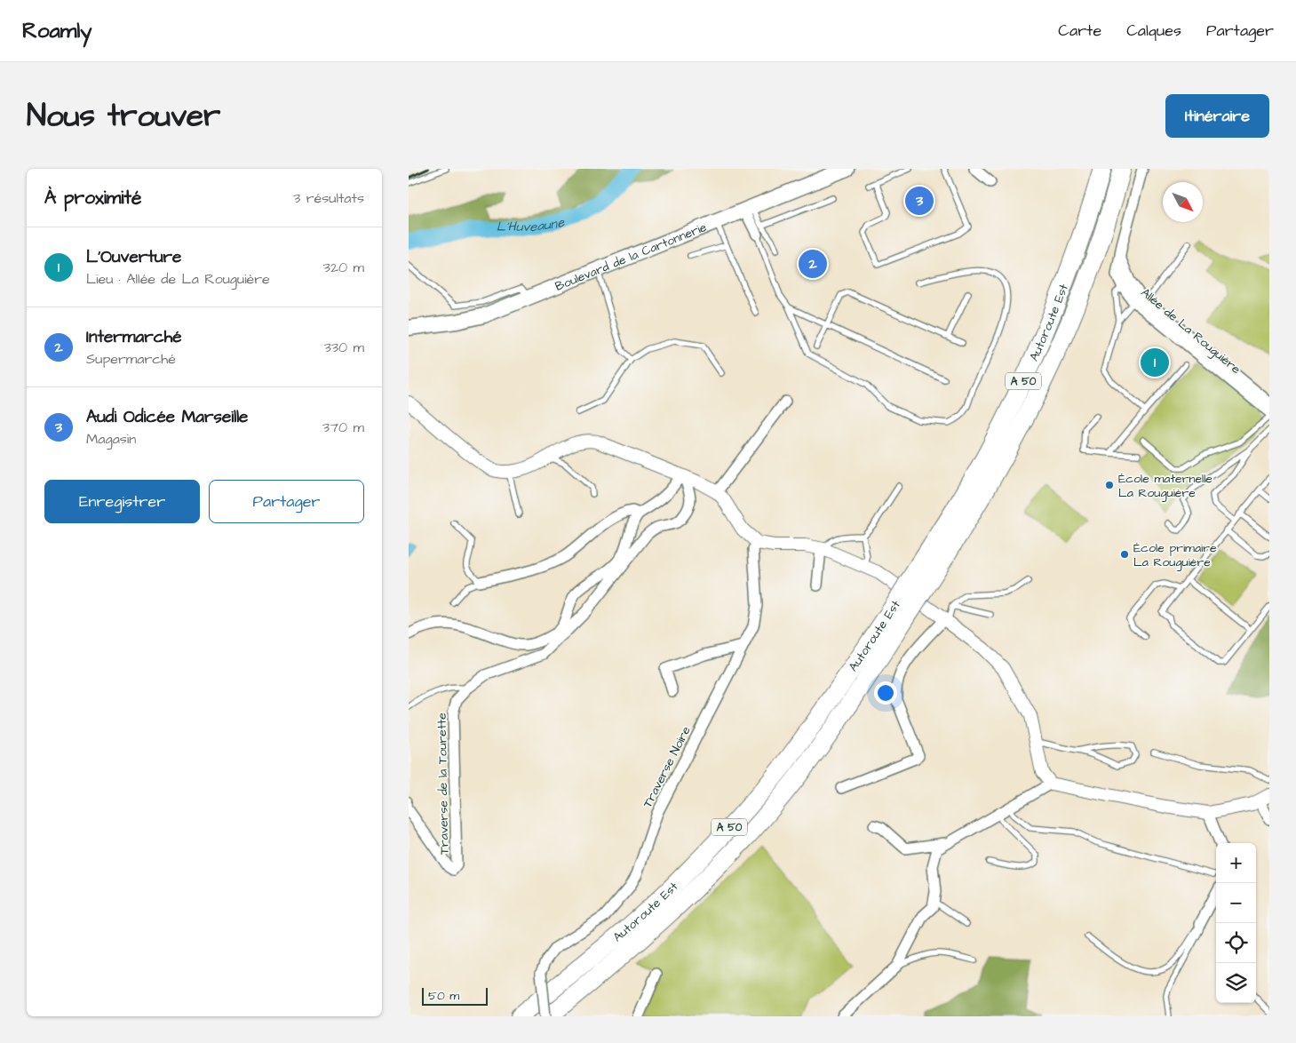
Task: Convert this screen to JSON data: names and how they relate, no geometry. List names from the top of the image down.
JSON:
{
  "streets": {
    "highway": ["Autoroute Est", "A 50"],
    "main road": ["Boulevard de la Cartonnerie"],
    "street": ["Allée de La Rouguière", "Traverse Noire", "Traverse de la Tourette"]
  },
  "water": ["L'Huveaune"],
  "places": ["École maternelle La Rouguière", "École primaire La Rouguière"],
  "scale_bar": "50 m",
  "north": "bottom right",
  "page": {
    "header": "Roamly",
    "nav": ["Carte", "Calques", "Partager"],
    "title": "Nous trouver",
    "buttons": [
      "Itinéraire",
      ["Enregistrer", "Partager"]
    ],
    "heading": ["À proximité", "3 résultats"],
    "pins": ["3", "2", "1"],
    "list": [
      {
        "mark": "1",
        "name": "L'Ouverture",
        "note": "Lieu · Allée de La Rouguière",
        "value": "320 m"
      },
      {
        "mark": "2",
        "name": "Intermarché",
        "note": "Supermarché",
        "value": "330 m"
      },
      {
        "mark": "3",
        "name": "Audi Odicée Marseille",
        "note": "Magasin",
        "value": "370 m"
      }
    ],
    "map_buttons": ["+", "−"],
    "scale": "50 m"
  }
}
